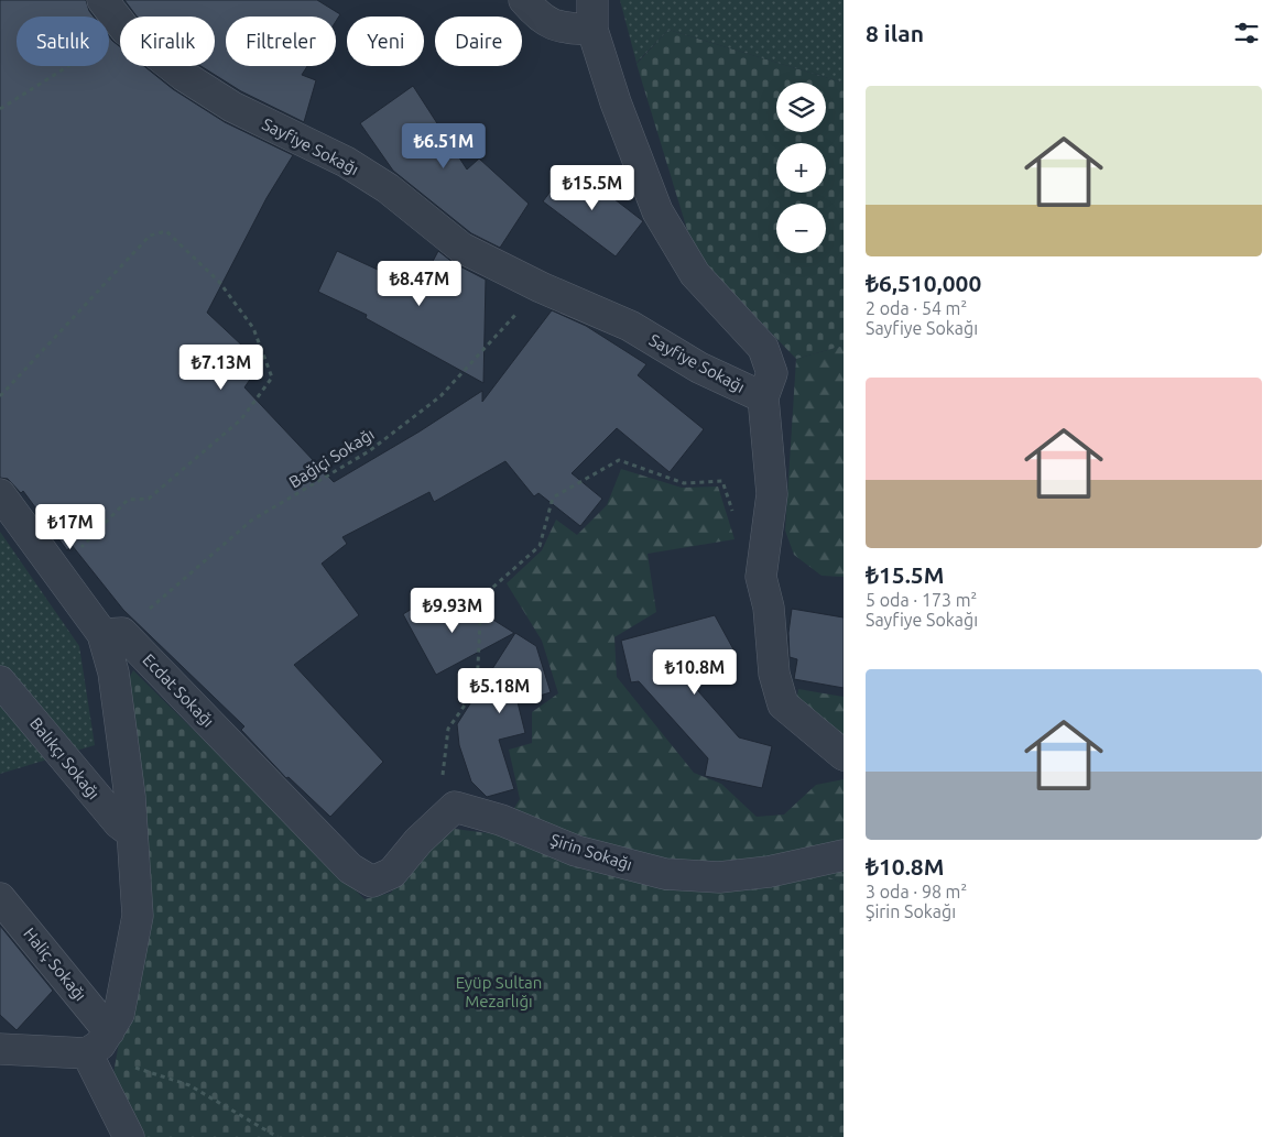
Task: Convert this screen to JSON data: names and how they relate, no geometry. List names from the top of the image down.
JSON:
{
  "streets": {
    "street": [
      "Sayfiye Sokağı",
      "Ecdat Sokağı",
      "Balıkçı Sokağı",
      "Şirin Sokağı",
      "Haliç Sokağı"
    ],
    "path": ["Bağiçi Sokağı"]
  },
  "crossings": [
    ["Sayfiye Sokağı", "Bağiçi Sokağı"],
    ["Bağiçi Sokağı", "Ecdat Sokağı"],
    ["Ecdat Sokağı", "Şirin Sokağı"]
  ],
  "parks": ["Eyüp Sultan Mezarlığı"],
  "page": {
    "heading": "8 ilan",
    "chip": [
      "Satılık",
      "Kiralık",
      "Filtreler",
      "Yeni",
      "Daire"
    ],
    "list": [
      {
        "name": "₺6,510,000",
        "note": "2 oda · 54 m² · Sayfiye Sokağı"
      },
      {
        "name": "₺15.5M",
        "note": "5 oda · 173 m² · Sayfiye Sokağı"
      },
      {
        "name": "₺10.8M",
        "note": "3 oda · 98 m² · Şirin Sokağı"
      }
    ],
    "map_buttons": ["+", "−"],
    "price": [
      "₺6.51M",
      "₺15.5M",
      "₺8.47M",
      "₺7.13M",
      "₺17M",
      "₺9.93M",
      "₺10.8M",
      "₺5.18M"
    ]
  }
}
